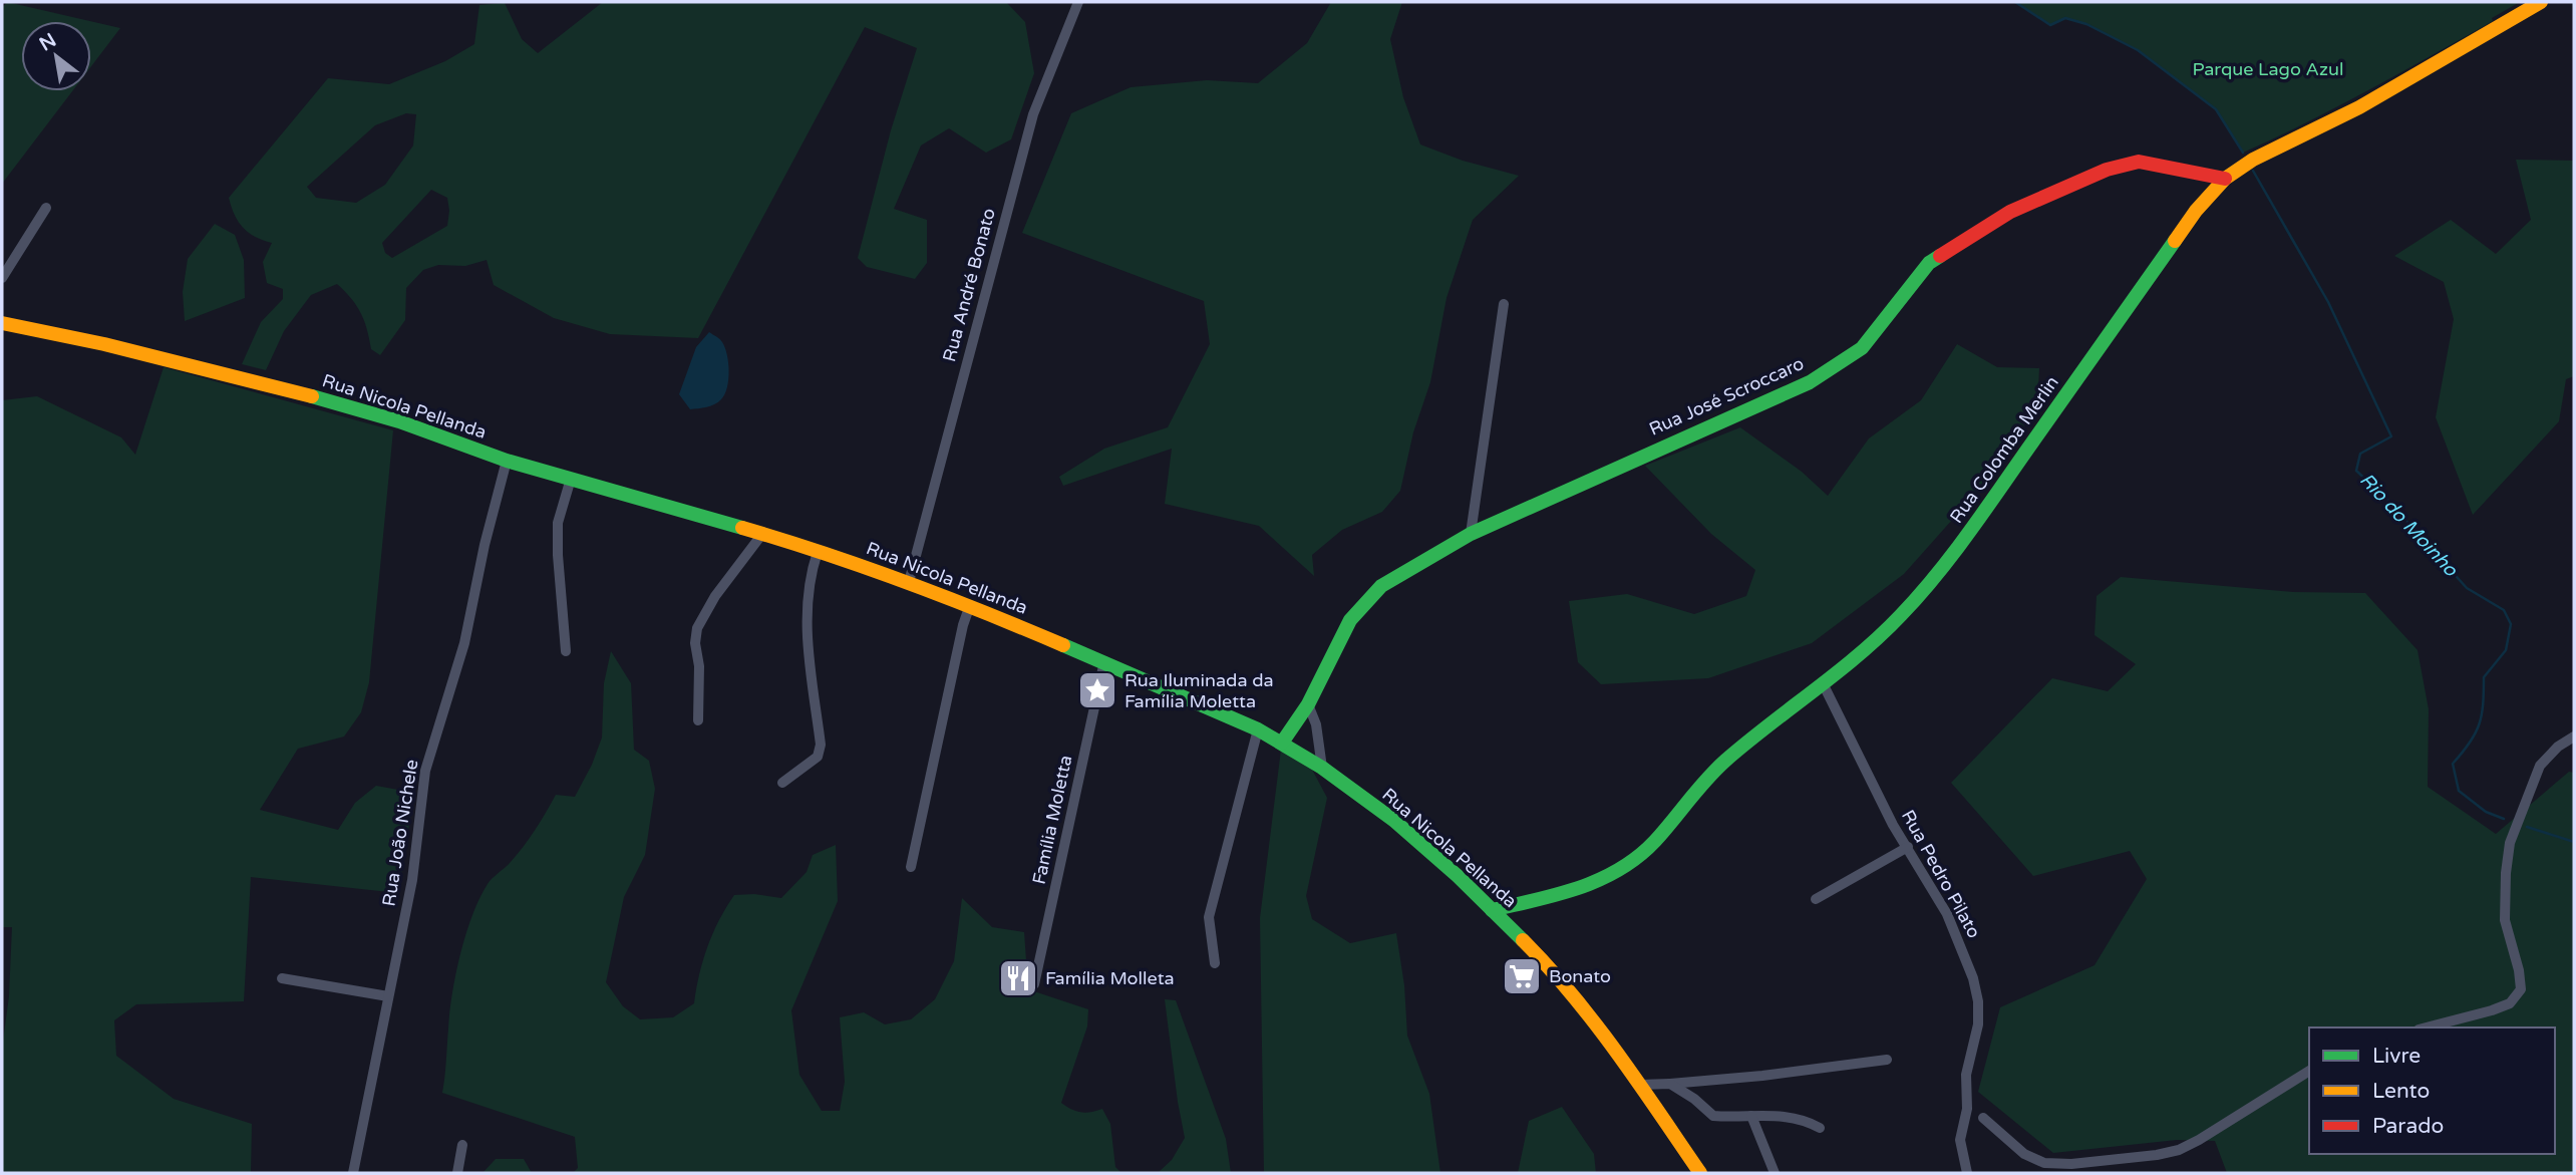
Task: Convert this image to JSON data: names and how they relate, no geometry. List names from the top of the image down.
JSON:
{
  "streets": {
    "street": [
      "Rua André Bonato",
      "Rua José Scroccaro",
      "Rua Nicola Pellanda",
      "Rua Colomba Merlin",
      "Família Moletta",
      "Rua João Nichele",
      "Rua Pedro Pilato"
    ]
  },
  "crossings": [
    ["Rua André Bonato", "Rua Nicola Pellanda"],
    ["Rua José Scroccaro", "Rua Nicola Pellanda"],
    ["Rua José Scroccaro", "Rua Colomba Merlin"],
    ["Rua Nicola Pellanda", "Rua Colomba Merlin"],
    ["Rua Nicola Pellanda", "Família Moletta"],
    ["Rua Nicola Pellanda", "Rua João Nichele"],
    ["Rua Colomba Merlin", "Rua Pedro Pilato"]
  ],
  "water": ["Rio do Moinho"],
  "parks": ["Parque Lago Azul"],
  "places": {
    "place": ["Rua Iluminada da Família Moletta"],
    "supermarket": ["Bonato"],
    "restaurant": ["Família Molleta"]
  },
  "legend": ["Livre", "Lento", "Parado"],
  "north": "top left"
}
